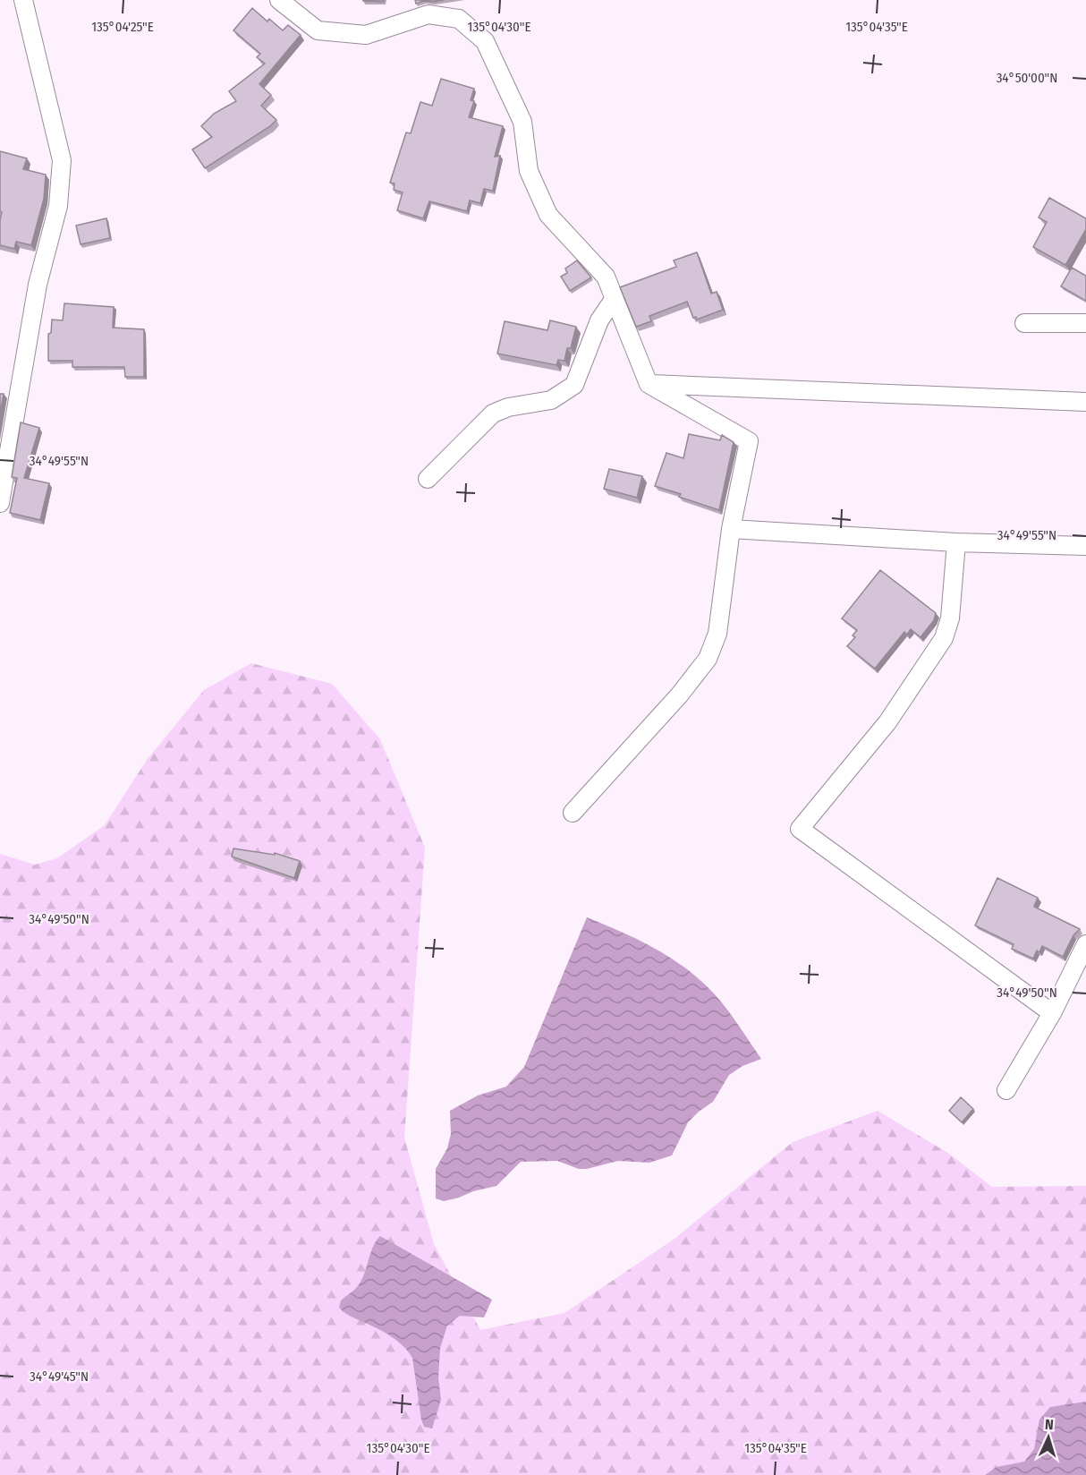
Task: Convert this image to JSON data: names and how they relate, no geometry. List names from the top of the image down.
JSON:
{
  "north": "top",
  "coordinates": [
    "135°04'25\"E",
    "135°04'30\"E",
    "135°04'35\"E",
    "34°50'00\"N",
    "34°49'55\"N",
    "34°49'50\"N",
    "34°49'45\"N"
  ]
}
